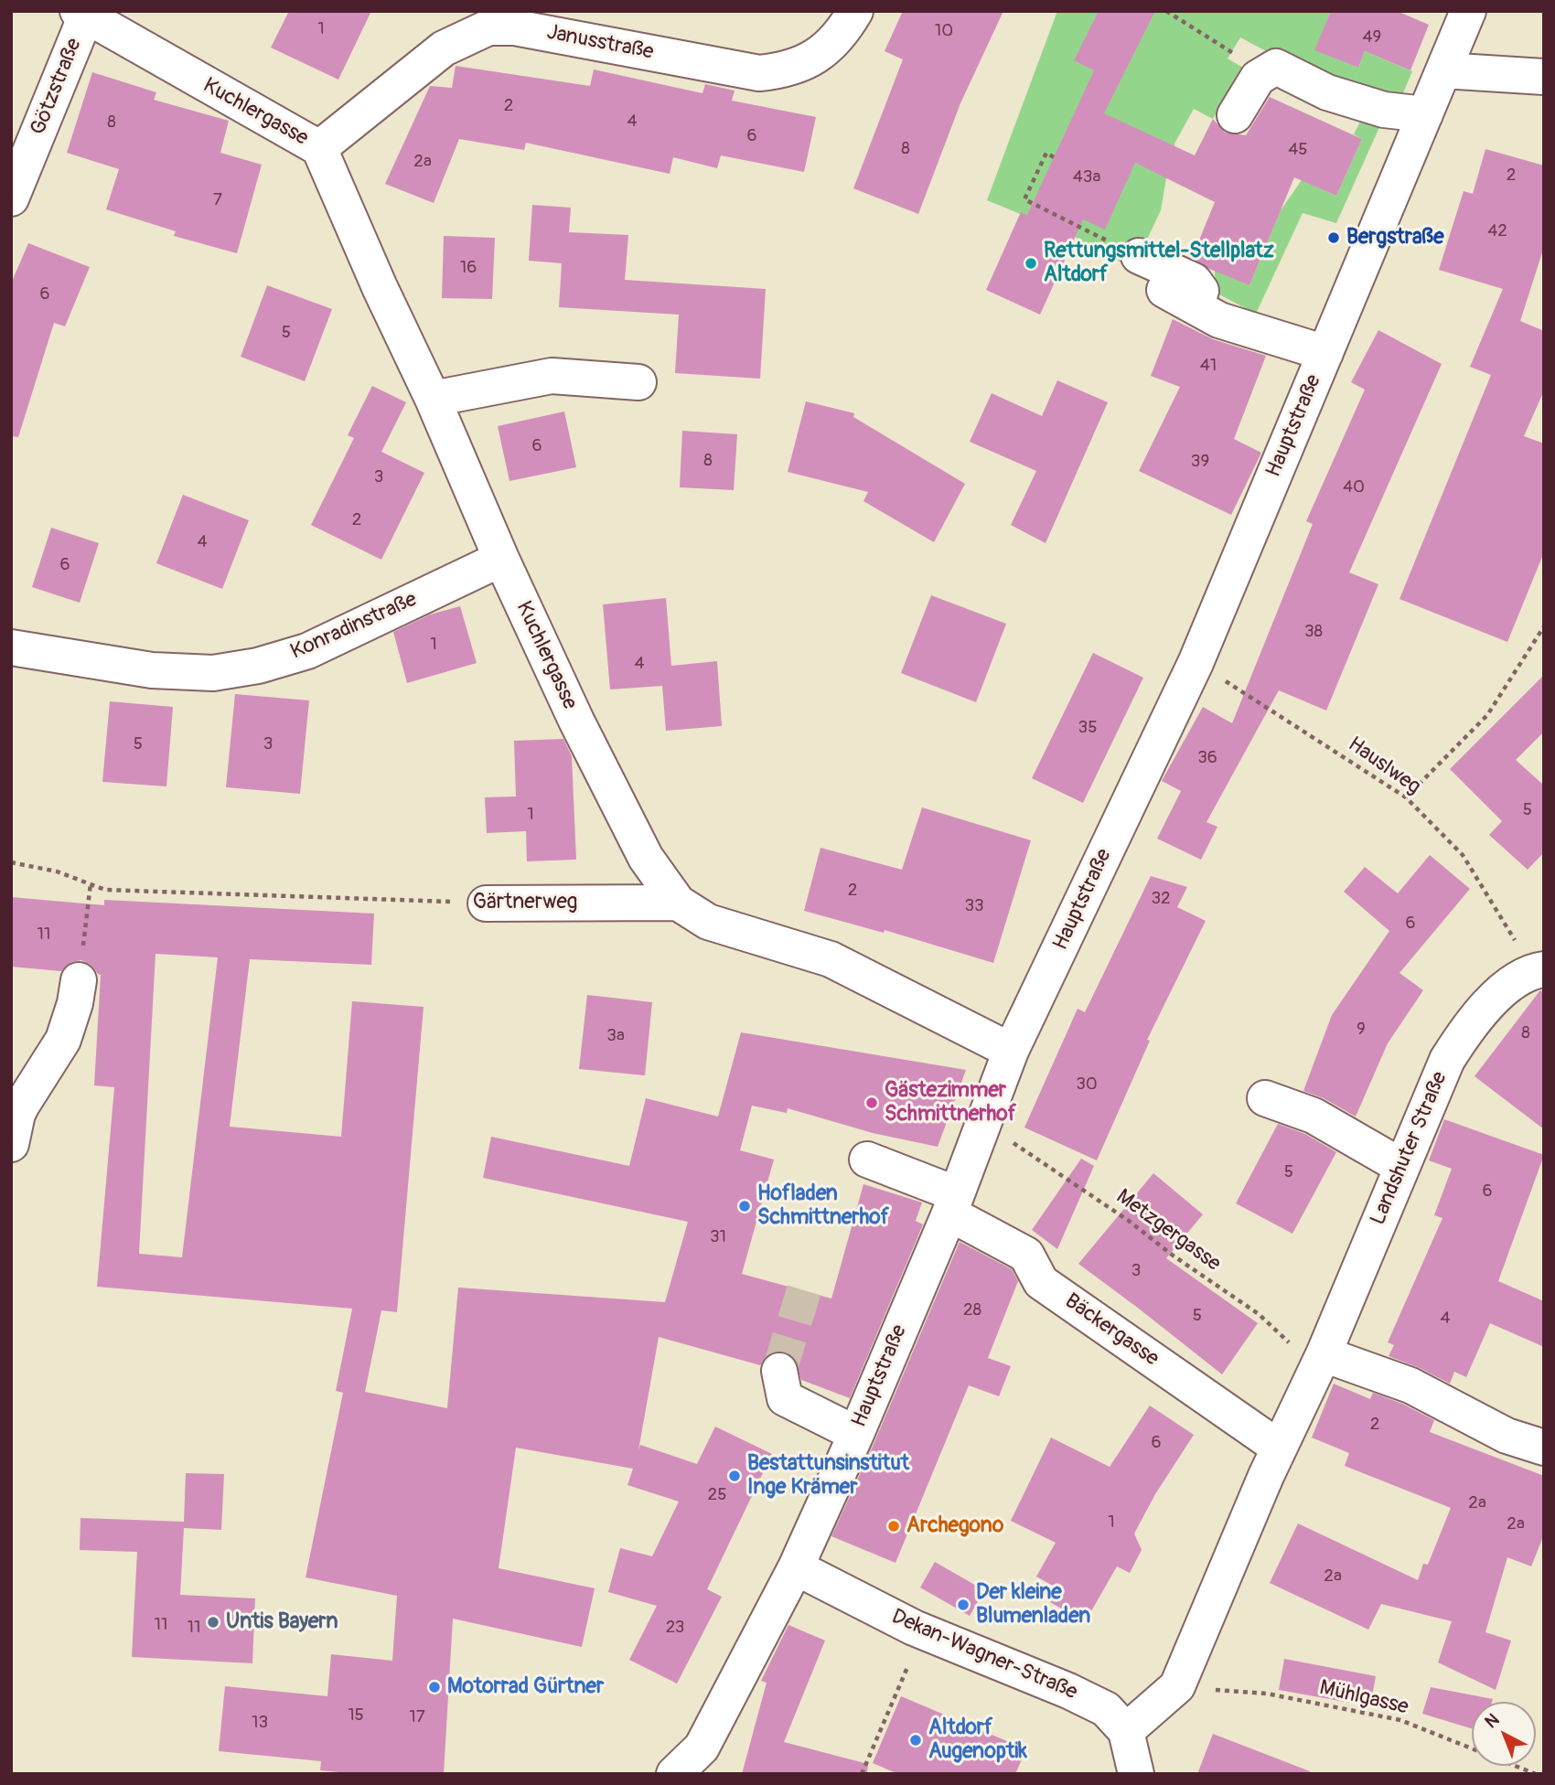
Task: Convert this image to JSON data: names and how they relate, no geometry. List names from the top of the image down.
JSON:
{
  "streets": {
    "street": [
      "Janusstraße",
      "Götzstraße",
      "Kuchlergasse",
      "Hauptstraße",
      "Konradinstraße",
      "Gärtnerweg",
      "Landshuter Straße",
      "Bäckergasse",
      "Dekan-Wagner-Straße"
    ],
    "path": ["Hauslweg", "Metzgergasse", "Mühlgasse"]
  },
  "crossings": [
    ["Janusstraße", "Kuchlergasse"],
    ["Götzstraße", "Kuchlergasse"],
    ["Kuchlergasse", "Konradinstraße"],
    ["Kuchlergasse", "Gärtnerweg"],
    ["Hauptstraße", "Hauslweg"],
    ["Hauptstraße", "Bäckergasse"],
    ["Hauptstraße", "Dekan-Wagner-Straße"],
    ["Hauslweg", "Landshuter Straße"],
    ["Landshuter Straße", "Metzgergasse"],
    ["Landshuter Straße", "Bäckergasse"],
    ["Landshuter Straße", "Dekan-Wagner-Straße"],
    ["Landshuter Straße", "Mühlgasse"]
  ],
  "places": [
    "Bergstraße",
    "Rettungsmittel-Stellplatz Altdorf",
    "Gästezimmer Schmittnerhof",
    "Hofladen Schmittnerhof",
    "Bestattunsinstitut Inge Krämer",
    "Archegono",
    "Der kleine Blumenladen",
    "Untis Bayern",
    "Motorrad Gürtner",
    "Altdorf Augenoptik"
  ],
  "house_numbers": [
    "1",
    "10",
    "49",
    "2",
    "4",
    "8",
    "6",
    "8",
    "45",
    "2a",
    "2",
    "43a",
    "7",
    "42",
    "16",
    "6",
    "5",
    "41",
    "6",
    "8",
    "39",
    "3",
    "40",
    "2",
    "4",
    "6",
    "38",
    "1",
    "4",
    "35",
    "5",
    "3",
    "36",
    "5",
    "1",
    "2",
    "32",
    "33",
    "6",
    "11",
    "9",
    "8",
    "3a",
    "30",
    "5",
    "6",
    "31",
    "3",
    "28",
    "5",
    "4",
    "2",
    "6",
    "25",
    "2a",
    "1",
    "2a",
    "2a",
    "11",
    "11",
    "23",
    "15",
    "17",
    "13"
  ],
  "north": "top left"
}
